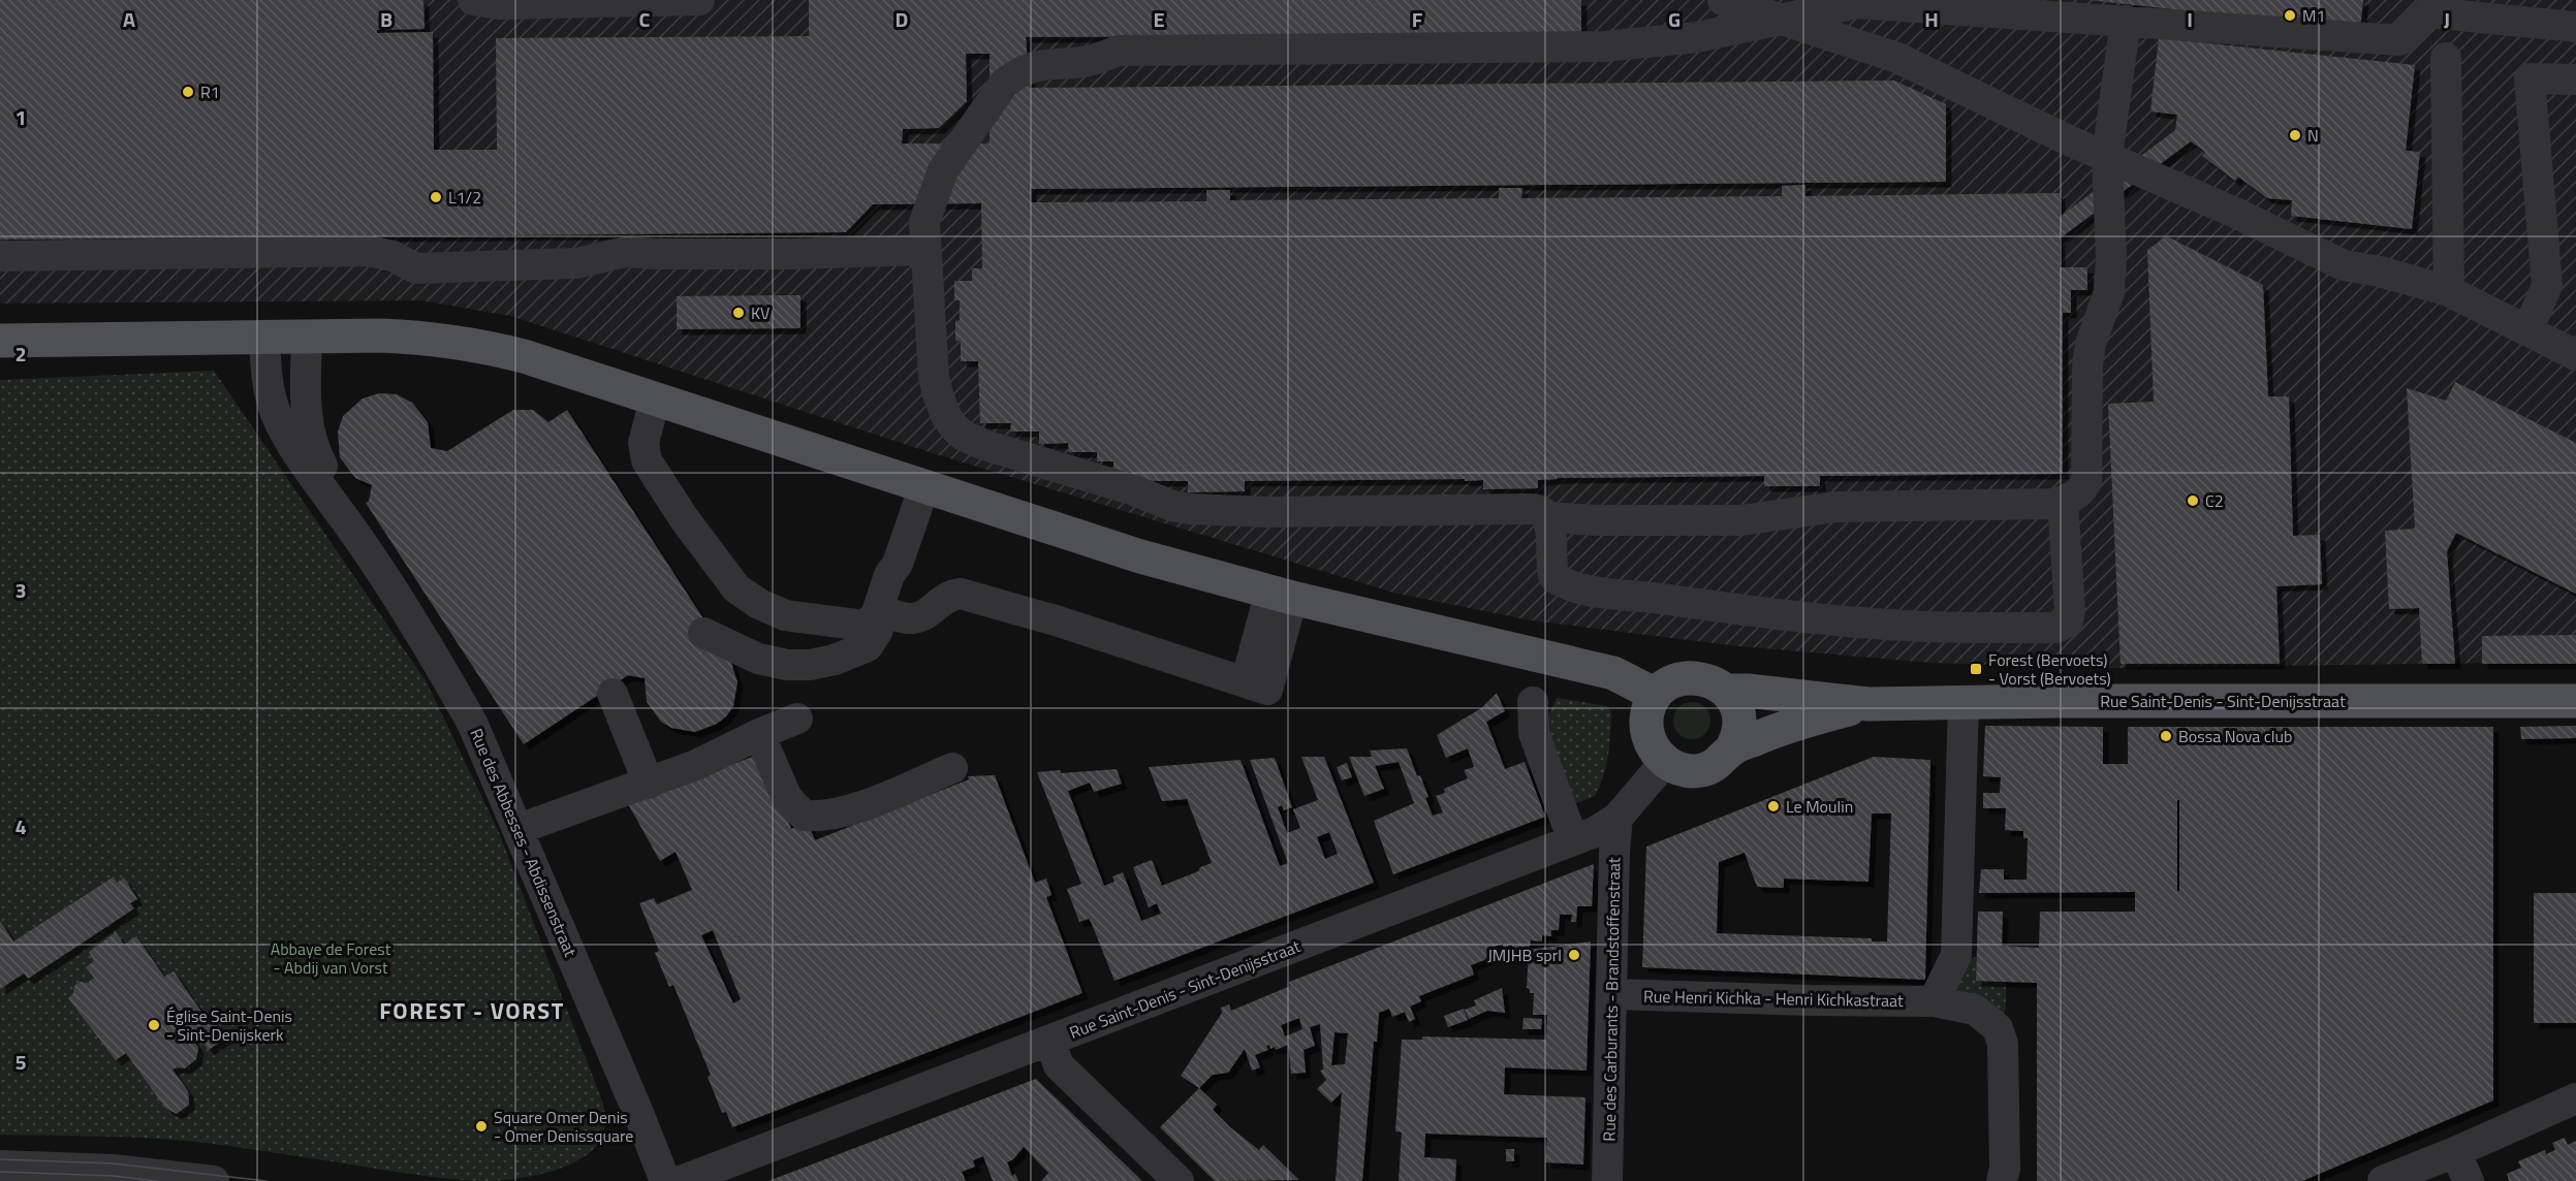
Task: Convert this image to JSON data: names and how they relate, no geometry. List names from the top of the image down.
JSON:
{
  "streets": {
    "main road": ["Rue Saint-Denis - Sint-Denijsstraat"],
    "street": ["Rue des Abbesses - Abdissenstraat", "Rue Henri Kichka - Henri Kichkastraat", "Rue des Carburants - Brandstoffenstraat"]
  },
  "crossings": [
    ["Rue Saint-Denis - Sint-Denijsstraat", "Rue des Carburants - Brandstoffenstraat"],
    ["Rue Henri Kichka - Henri Kichkastraat", "Rue des Carburants - Brandstoffenstraat"]
  ],
  "districts": ["FOREST - VORST"],
  "parks": ["Abbaye de Forest - Abdij van Vorst"],
  "places": {
    "other": [
      "M1",
      "R1",
      "N",
      "L1/2",
      "KV",
      "C2",
      "Bossa Nova club",
      "Le Moulin",
      "JMJHB sprl",
      "Église Saint-Denis - Sint-Denijskerk",
      "Square Omer Denis - Omer Denissquare"
    ],
    "transit": ["Forest (Bervoets) - Vorst (Bervoets)"]
  },
  "grid": {
    "columns": [
      "A",
      "B",
      "C",
      "D",
      "E",
      "F",
      "G",
      "H",
      "I",
      "J"
    ],
    "rows": [
      "1",
      "2",
      "3",
      "4",
      "5"
    ]
  }
}
